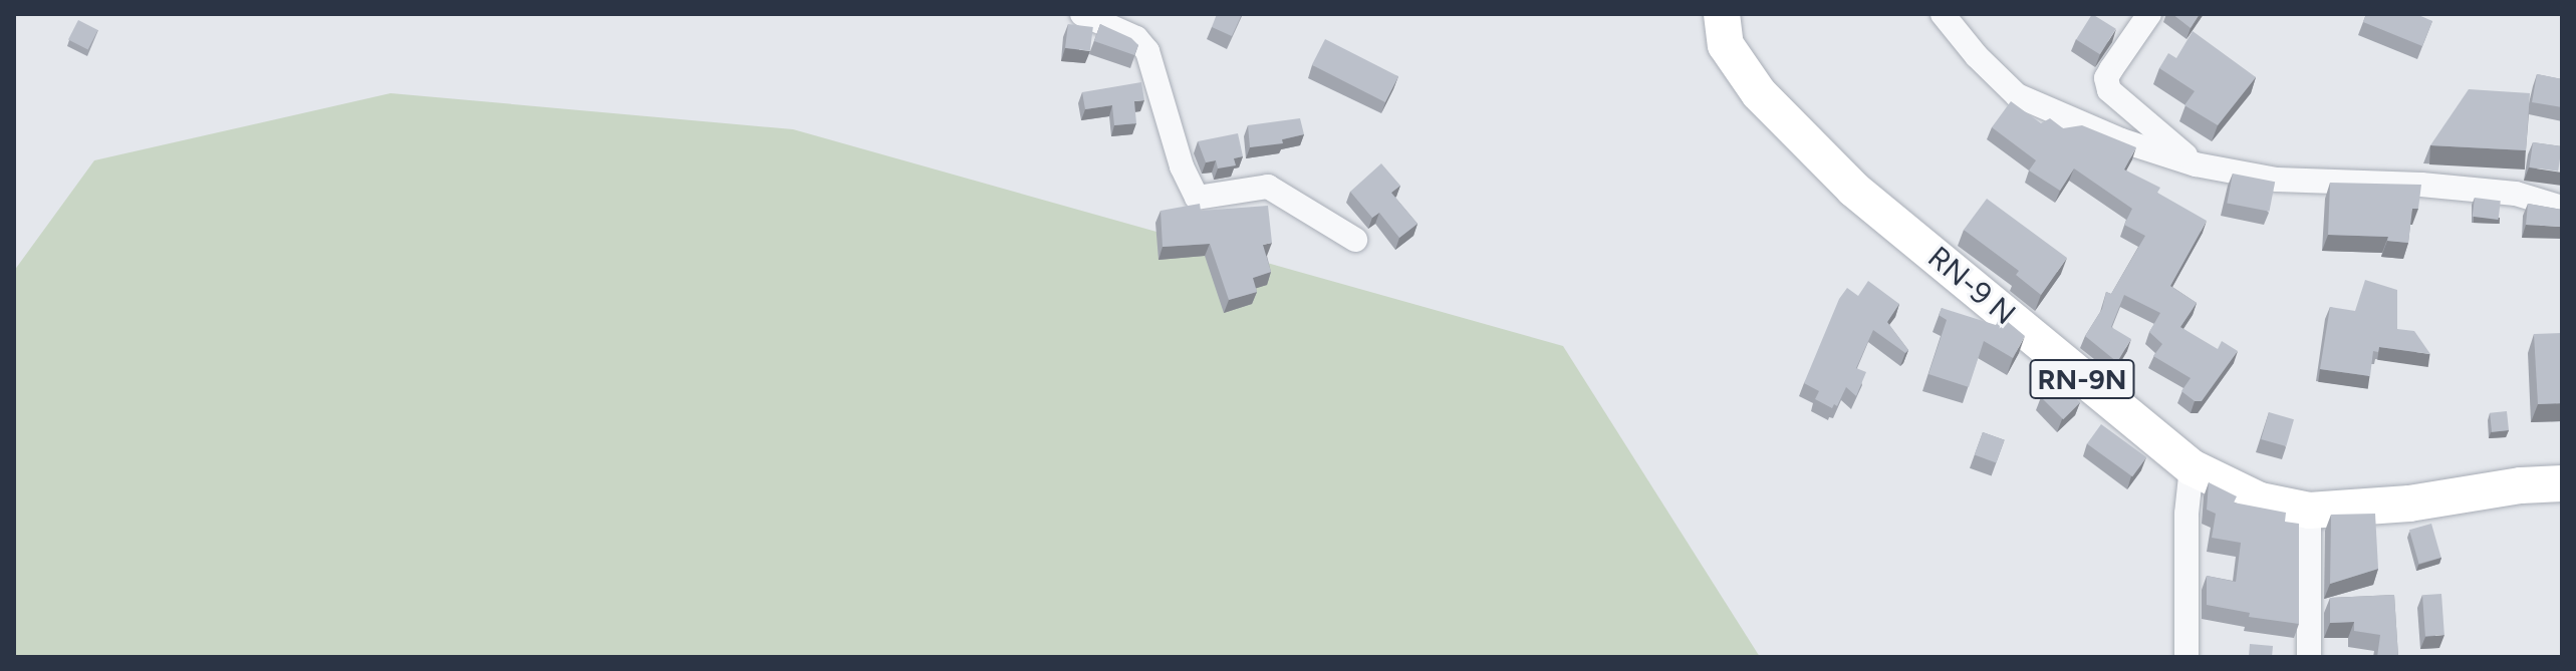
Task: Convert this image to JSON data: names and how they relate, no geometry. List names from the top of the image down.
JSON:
{
  "streets": {
    "main road": ["RN-9 N", "RN-9N"]
  }
}
